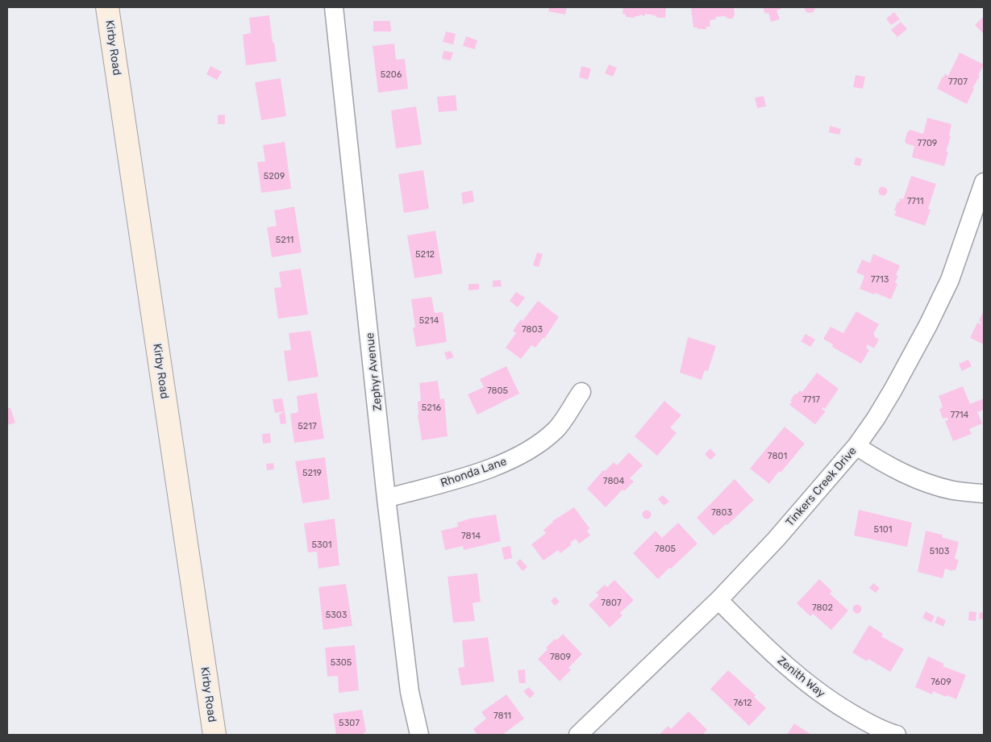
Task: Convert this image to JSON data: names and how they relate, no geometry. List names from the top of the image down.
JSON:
{
  "streets": {
    "main road": ["Kirby Road"],
    "street": [
      "Zephyr Avenue",
      "Rhonda Lane",
      "Tinkers Creek Drive",
      "Zenith Way"
    ]
  },
  "crossings": [
    ["Zephyr Avenue", "Rhonda Lane"],
    ["Tinkers Creek Drive", "Zenith Way"]
  ],
  "house_numbers": [
    "5206",
    "7707",
    "7709",
    "5209",
    "7711",
    "5211",
    "5212",
    "7713",
    "5214",
    "7803",
    "7805",
    "7717",
    "5216",
    "7714",
    "5217",
    "7801",
    "5219",
    "7804",
    "7803",
    "5101",
    "7814",
    "5301",
    "7805",
    "5103",
    "7807",
    "7802",
    "5303",
    "7809",
    "5305",
    "7609",
    "7612",
    "7811",
    "5307"
  ]
}
